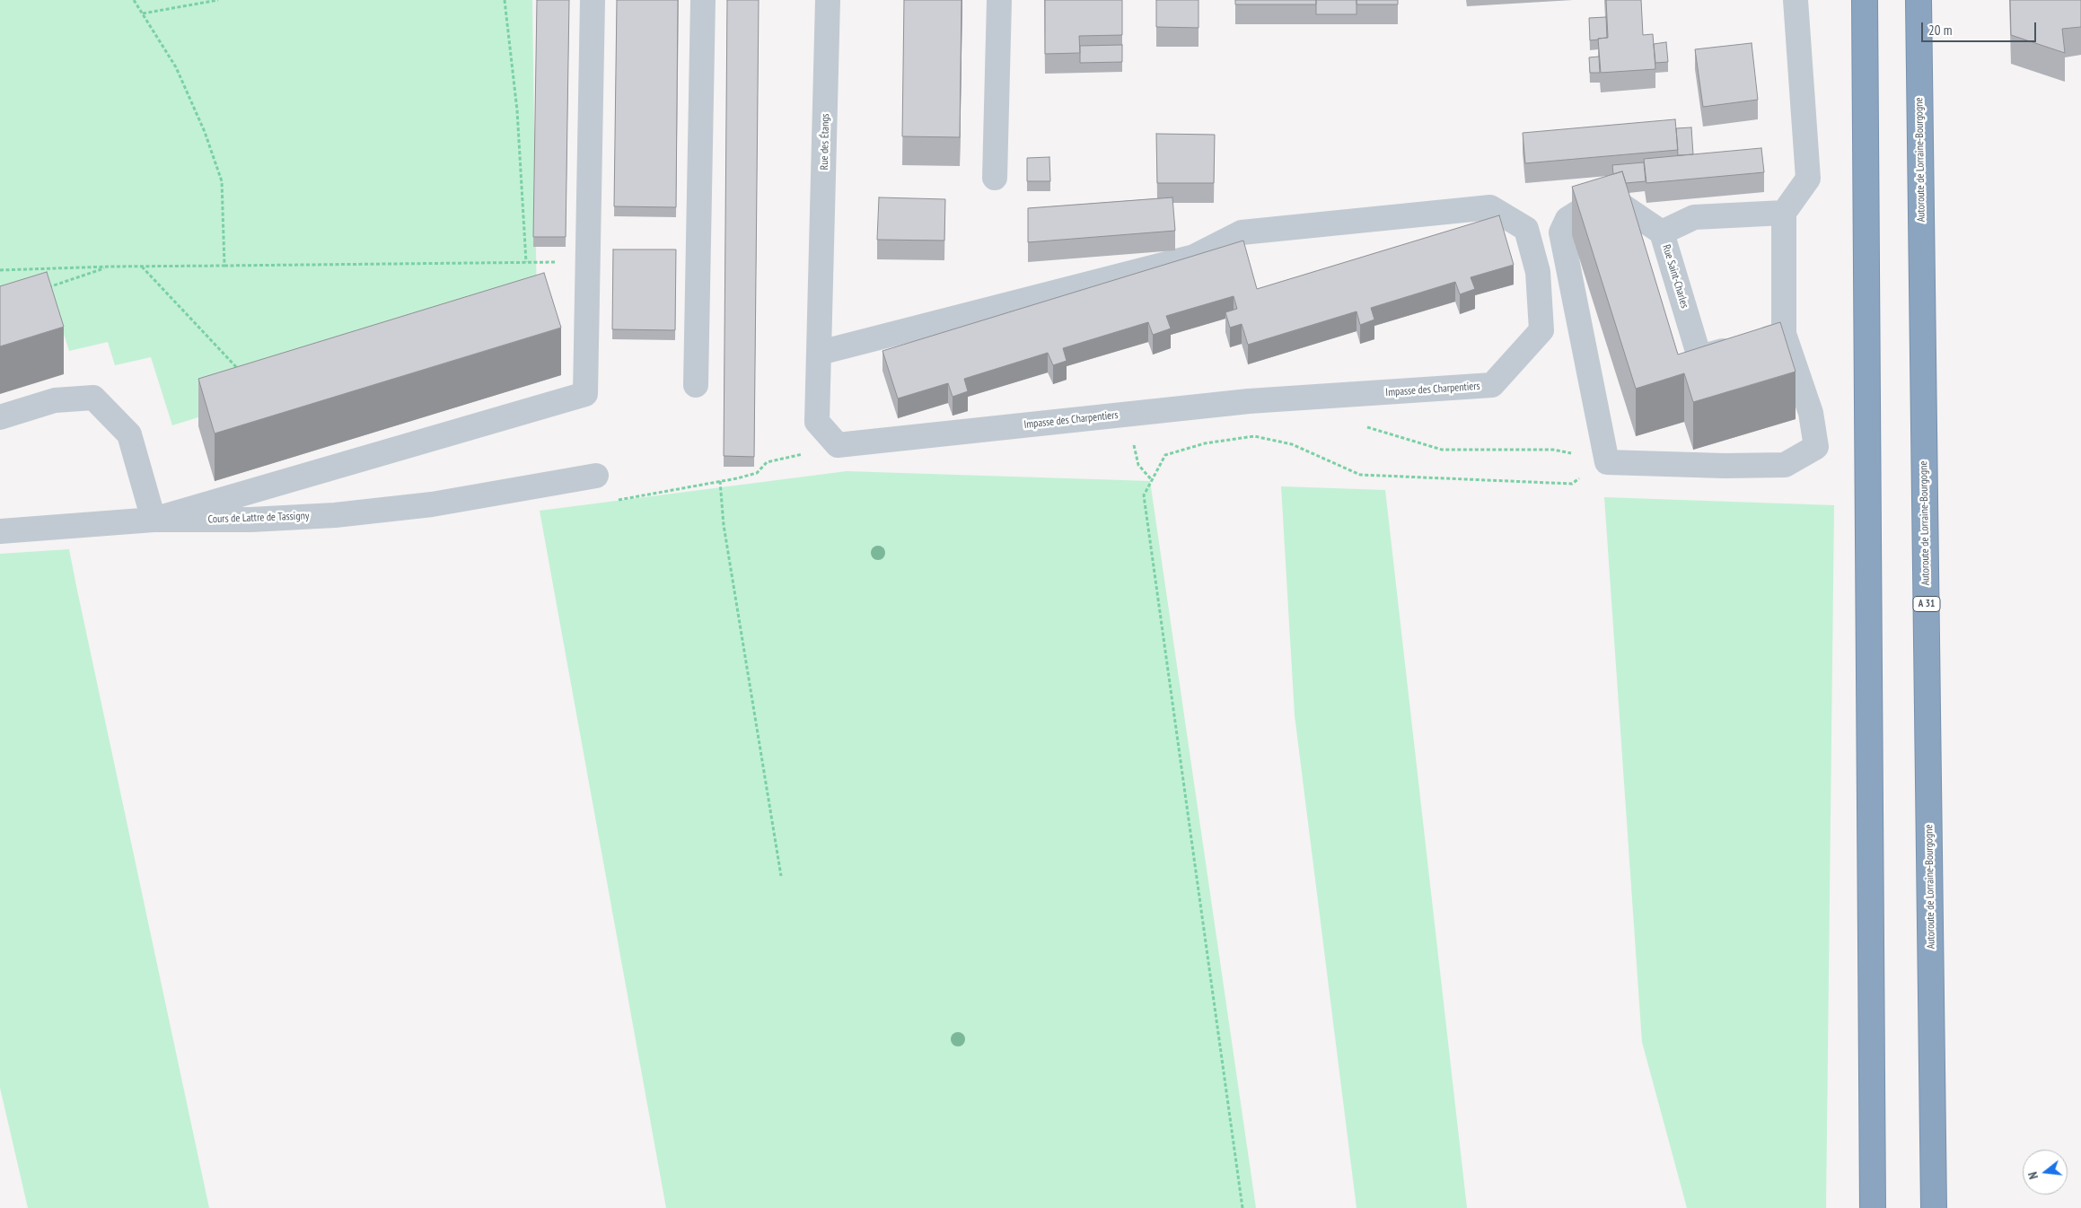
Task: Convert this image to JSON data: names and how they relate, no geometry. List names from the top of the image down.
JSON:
{
  "streets": {
    "highway": ["Autoroute de Lorraine-Bourgogne", "A 31"],
    "street": [
      "Rue des Étangs",
      "Rue Saint-Charles",
      "Impasse des Charpentiers",
      "Cours de Lattre de Tassigny"
    ]
  },
  "crossings": [
    ["Rue des Étangs", "Impasse des Charpentiers"]
  ],
  "scale_bar": "20 m",
  "north": "left"
}
